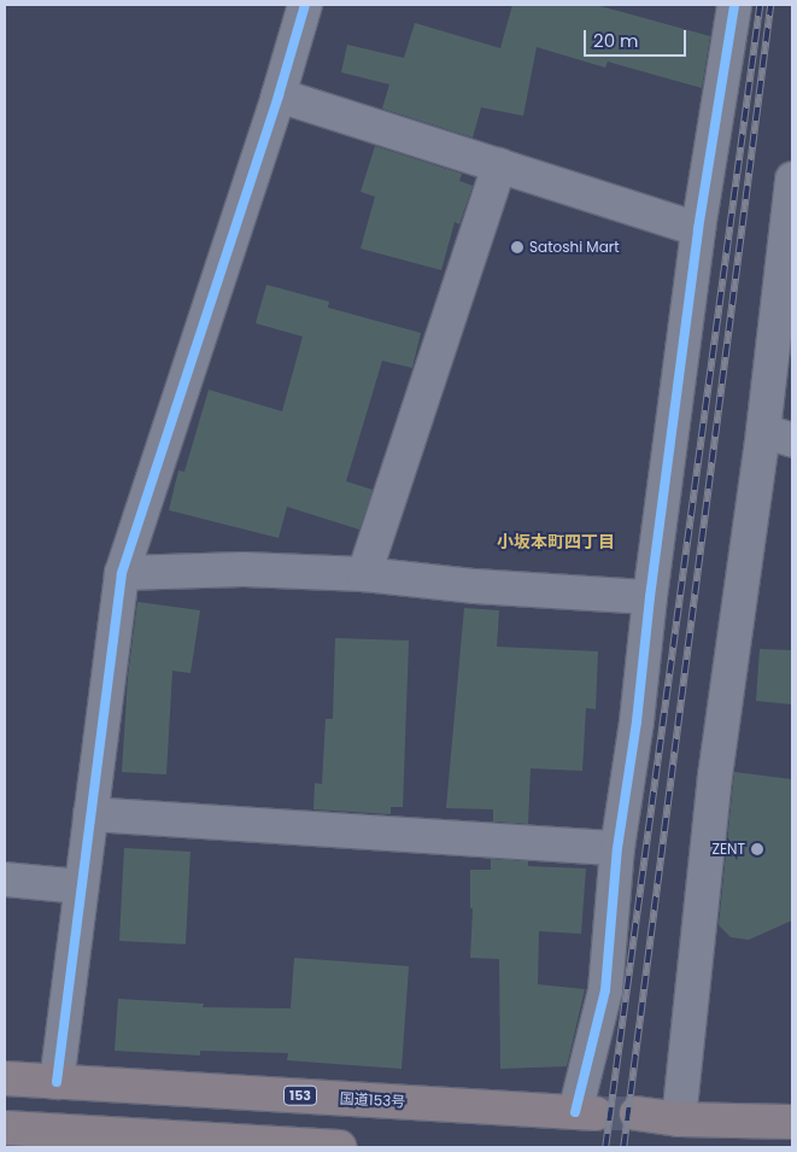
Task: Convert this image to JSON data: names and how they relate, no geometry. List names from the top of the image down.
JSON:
{
  "streets": {
    "highway": ["153", "国道153号"]
  },
  "districts": ["小坂本町四丁目"],
  "places": ["Satoshi Mart", "ZENT"],
  "scale_bar": "20 m"
}
